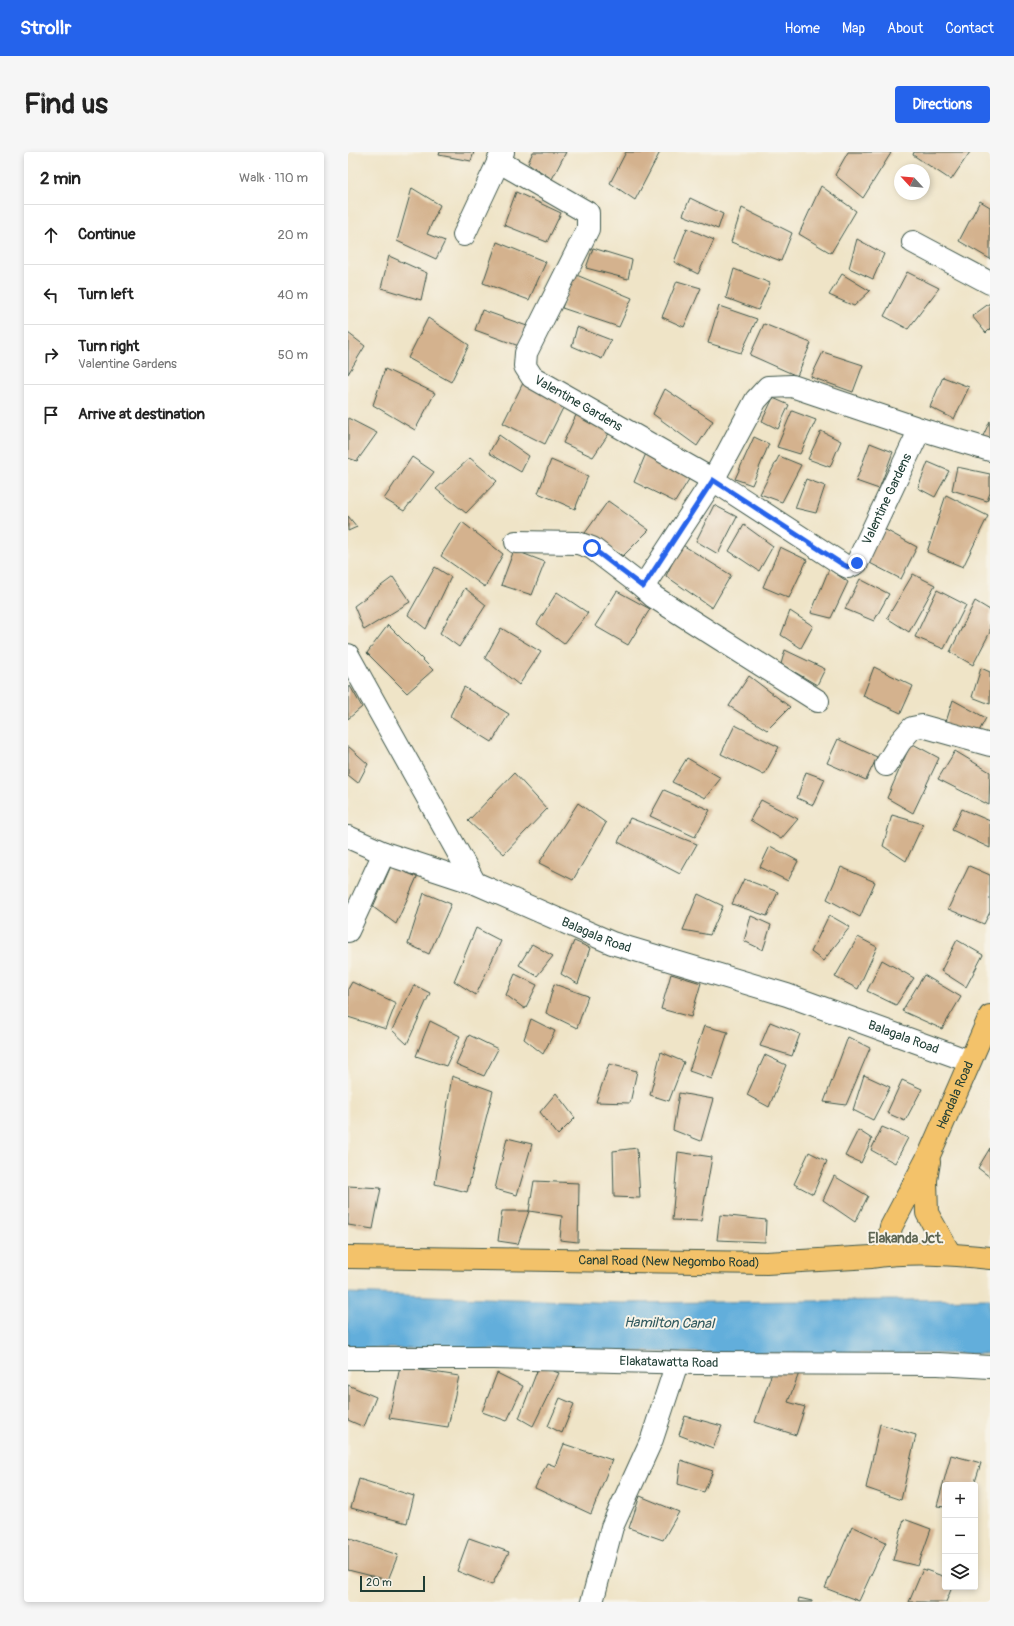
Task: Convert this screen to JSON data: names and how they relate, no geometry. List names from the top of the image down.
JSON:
{
  "streets": {
    "main road": ["Hendala Road", "Canal Road (New Negombo Road)"],
    "street": ["Valentine Gardens", "Balagala Road", "Elakatawatta Road"]
  },
  "crossings": [
    ["Balagala Road", "Hendala Road"],
    ["Hendala Road", "Canal Road (New Negombo Road)"]
  ],
  "districts": ["Elakanda Jct."],
  "water": ["Hamilton Canal"],
  "scale_bar": "20 m",
  "north": "top left",
  "page": {
    "header": "Strollr",
    "nav": [
      "Home",
      "Map",
      "About",
      "Contact"
    ],
    "buttons": "Directions",
    "title": "Find us",
    "heading": ["2 min", "Walk · 110 m"],
    "list": [
      ["Continue", "20 m"],
      ["Turn left", "40 m"],
      ["Turn right", "Valentine Gardens", "50 m"],
      "Arrive at destination"
    ],
    "map_buttons": ["+", "−"],
    "scale": "20 m"
  }
}
